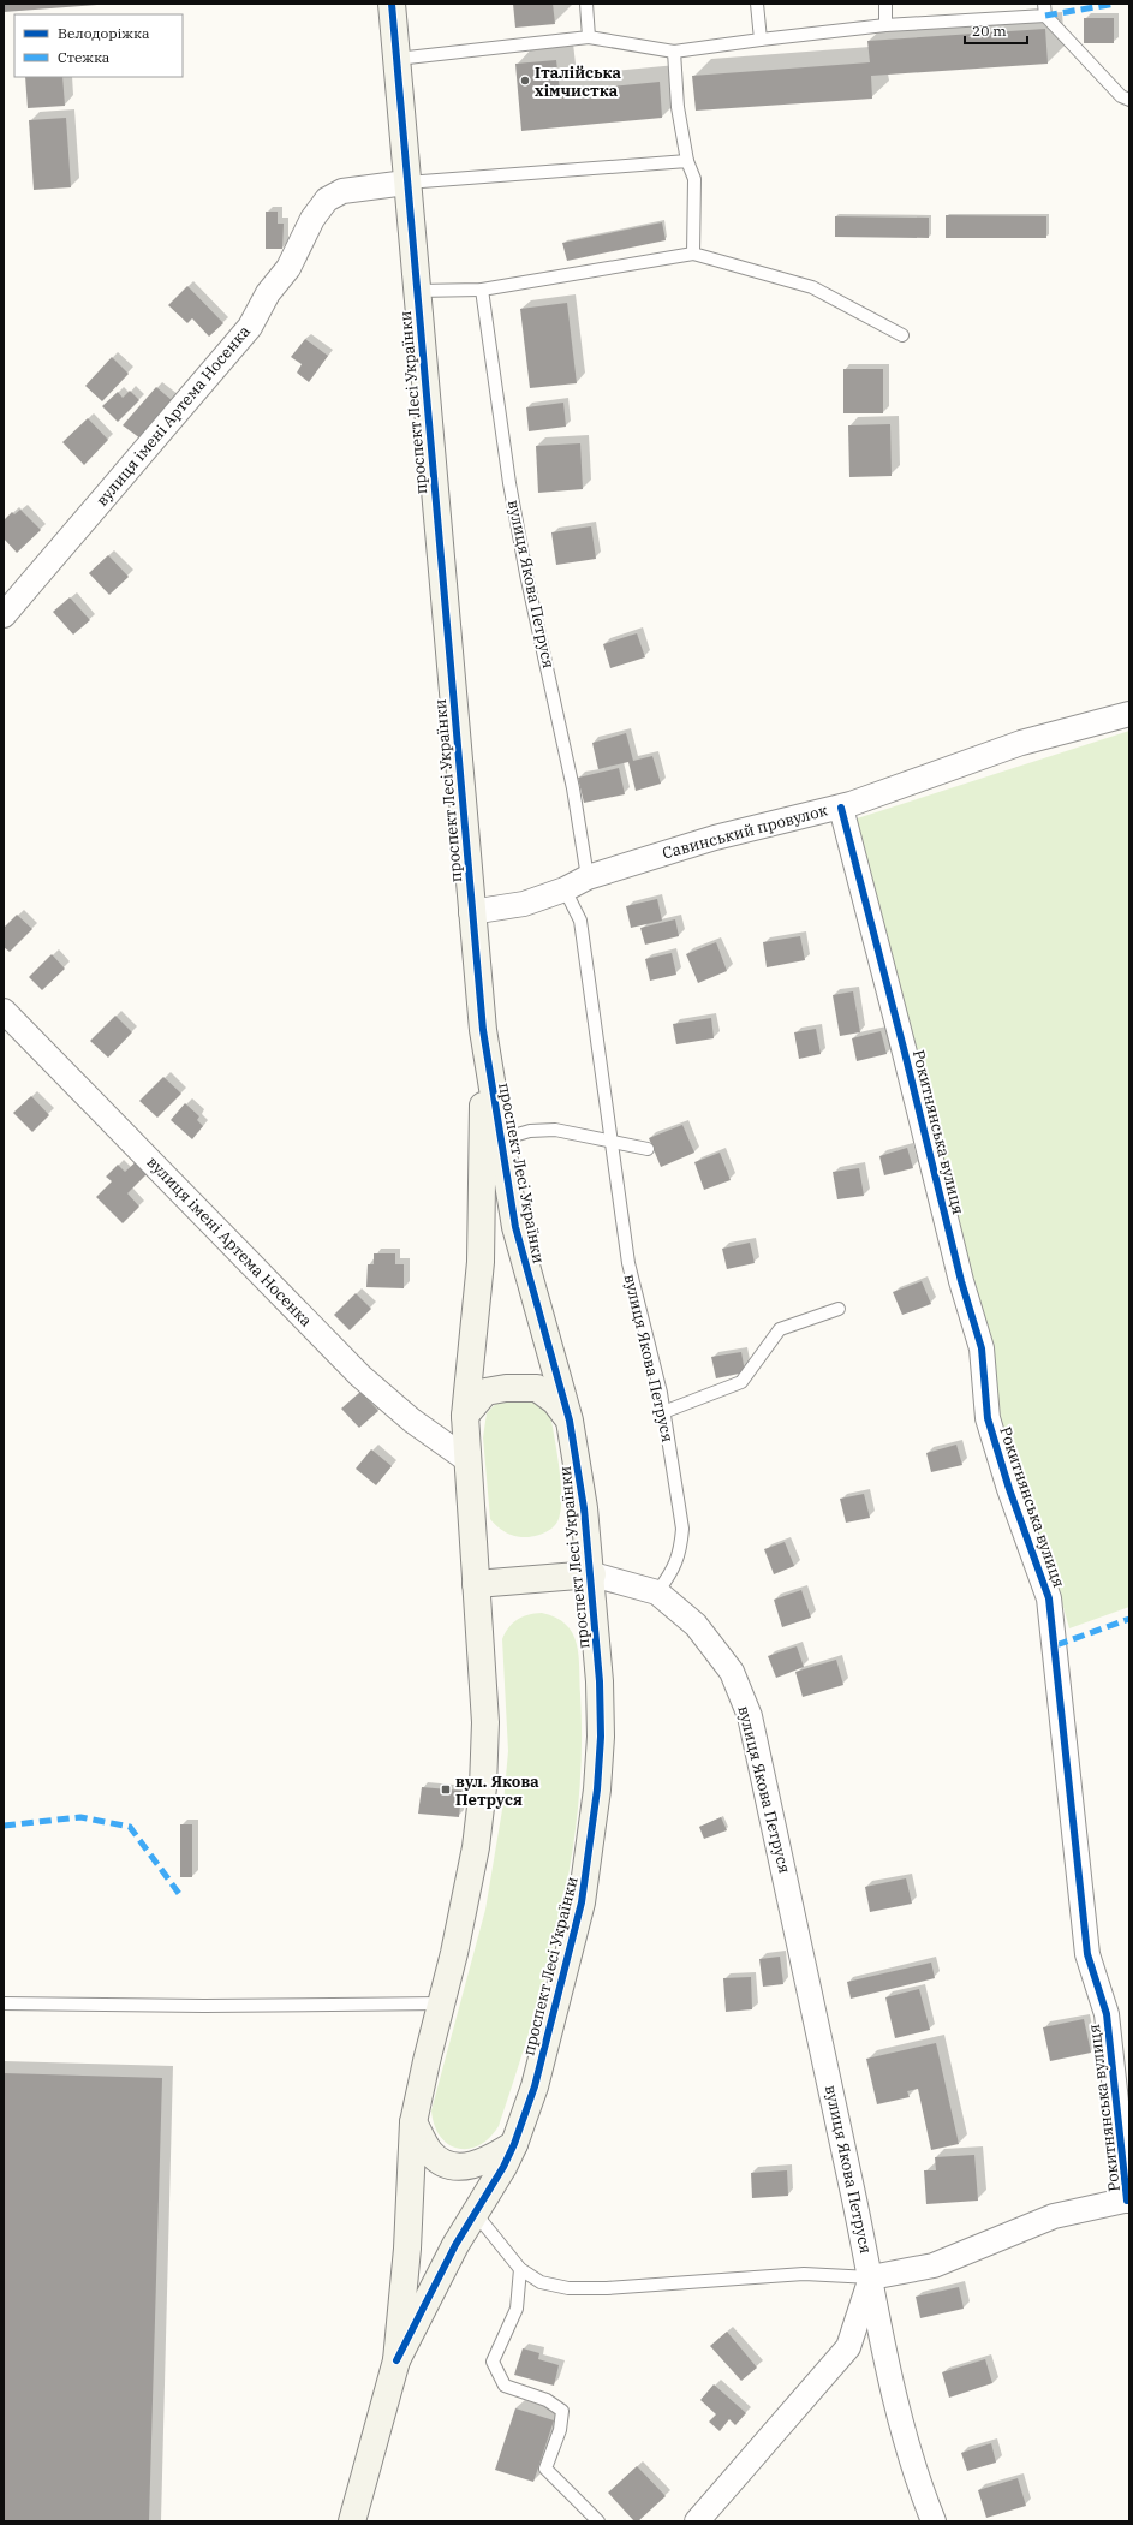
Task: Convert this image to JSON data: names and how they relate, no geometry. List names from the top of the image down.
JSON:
{
  "streets": {
    "street": [
      "проспект Лесі Українки",
      "вулиця імені Артема Носенка",
      "вулиця Якова Петруся",
      "Савинський провулок",
      "Рокитнянська вулиця"
    ]
  },
  "crossings": [
    ["проспект Лесі Українки", "вулиця імені Артема Носенка"],
    ["проспект Лесі Українки", "Савинський провулок"],
    ["вулиця Якова Петруся", "Савинський провулок"],
    ["Савинський провулок", "Рокитнянська вулиця"]
  ],
  "places": {
    "other": ["Італійська хімчистка"],
    "transit": ["вул. Якова Петруся"]
  },
  "legend": ["Велодоріжка", "Стежка"],
  "scale_bar": "20 m"
}
